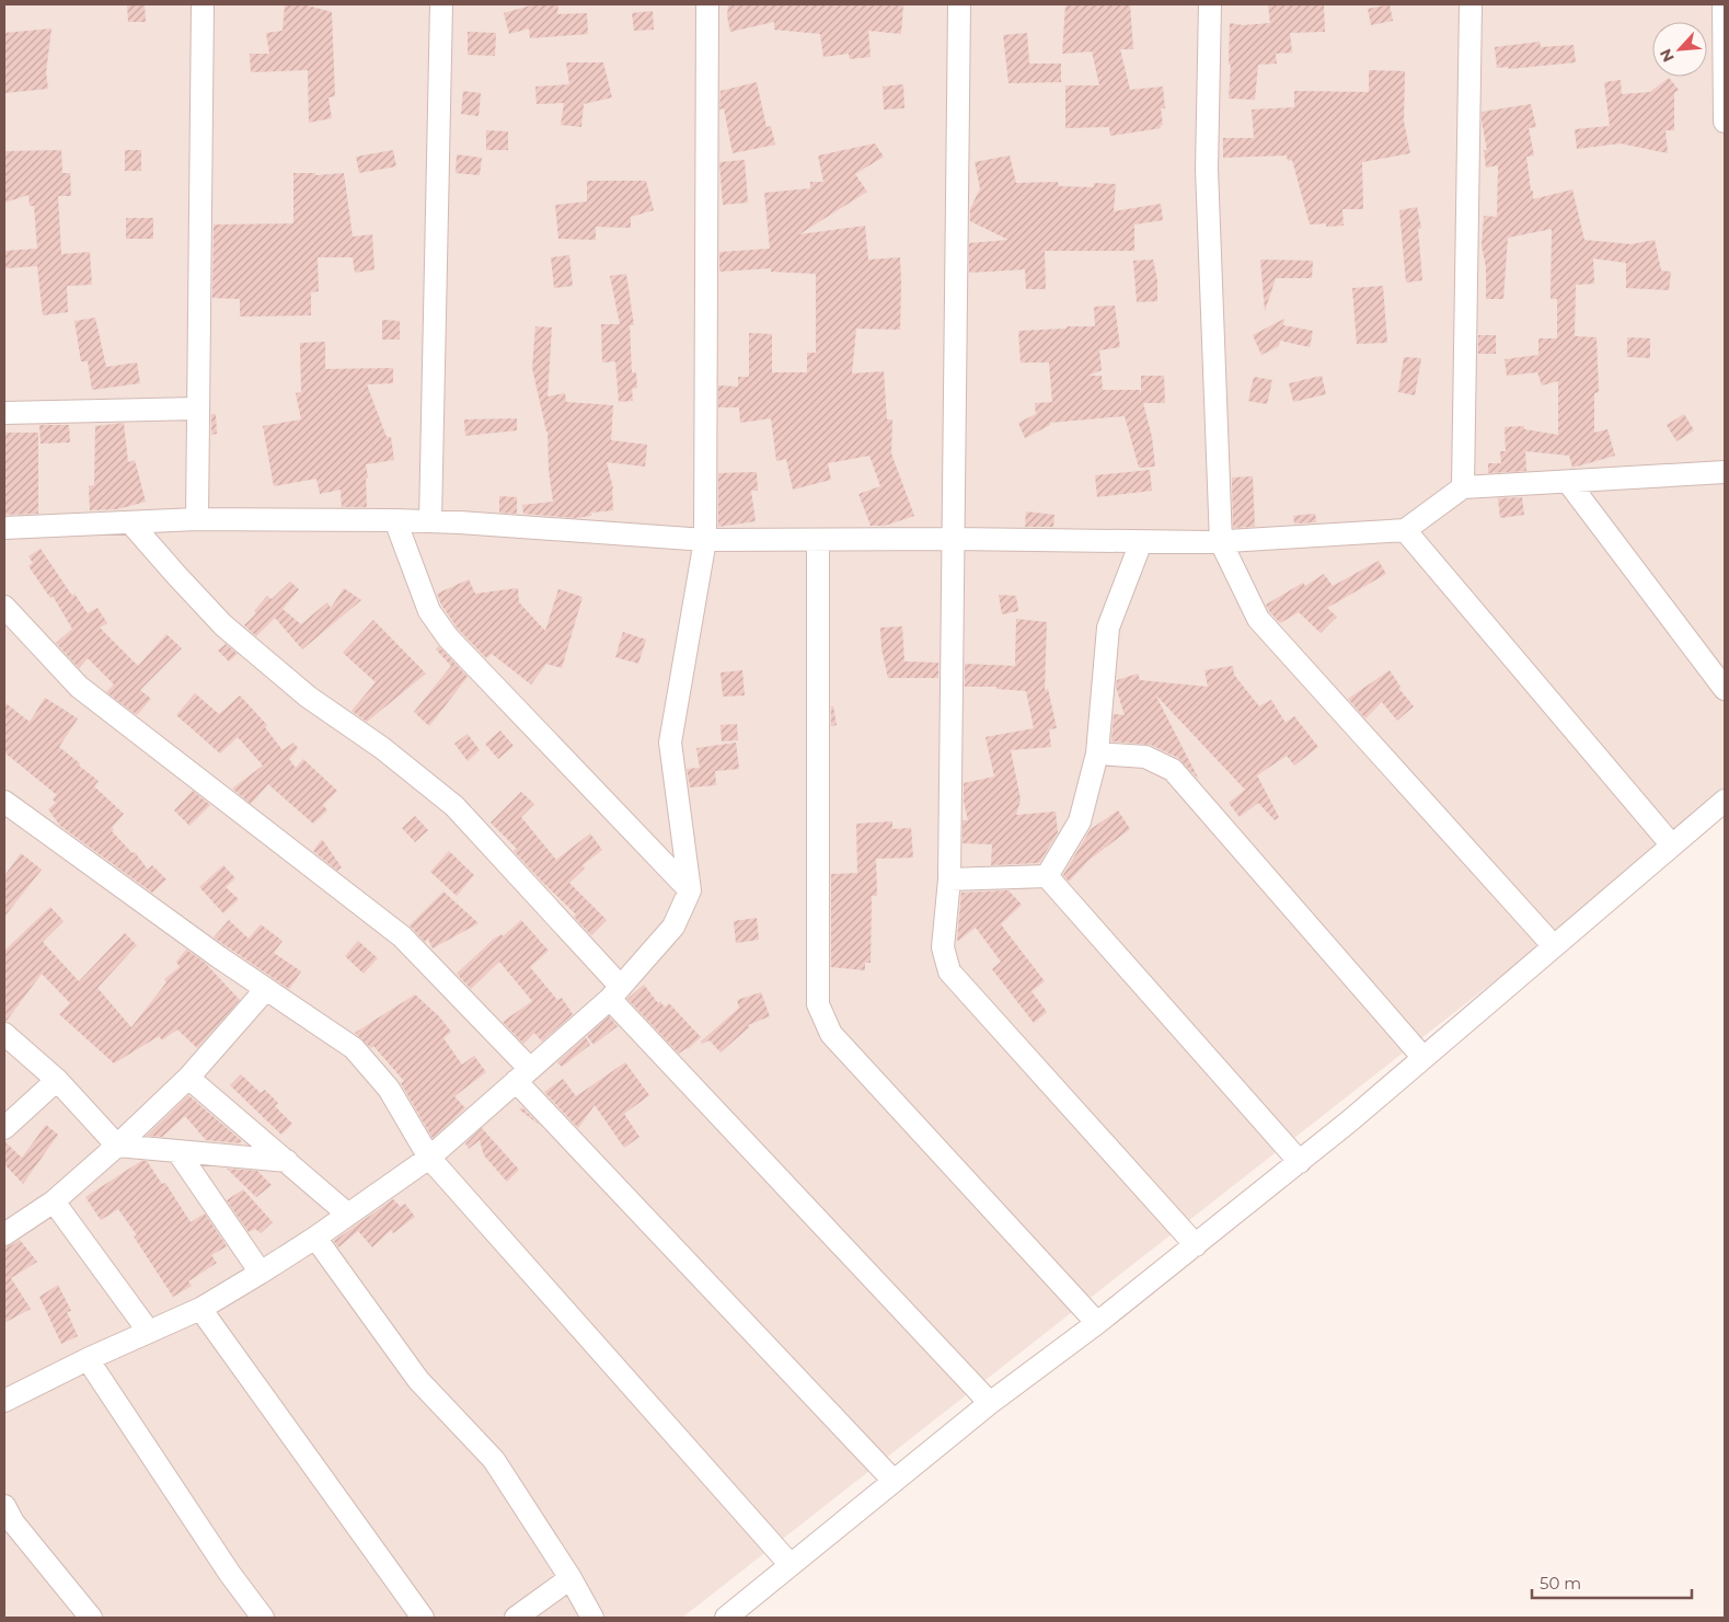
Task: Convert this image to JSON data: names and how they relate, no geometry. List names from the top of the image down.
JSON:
{
  "scale_bar": "50 m",
  "north": "bottom left"
}
